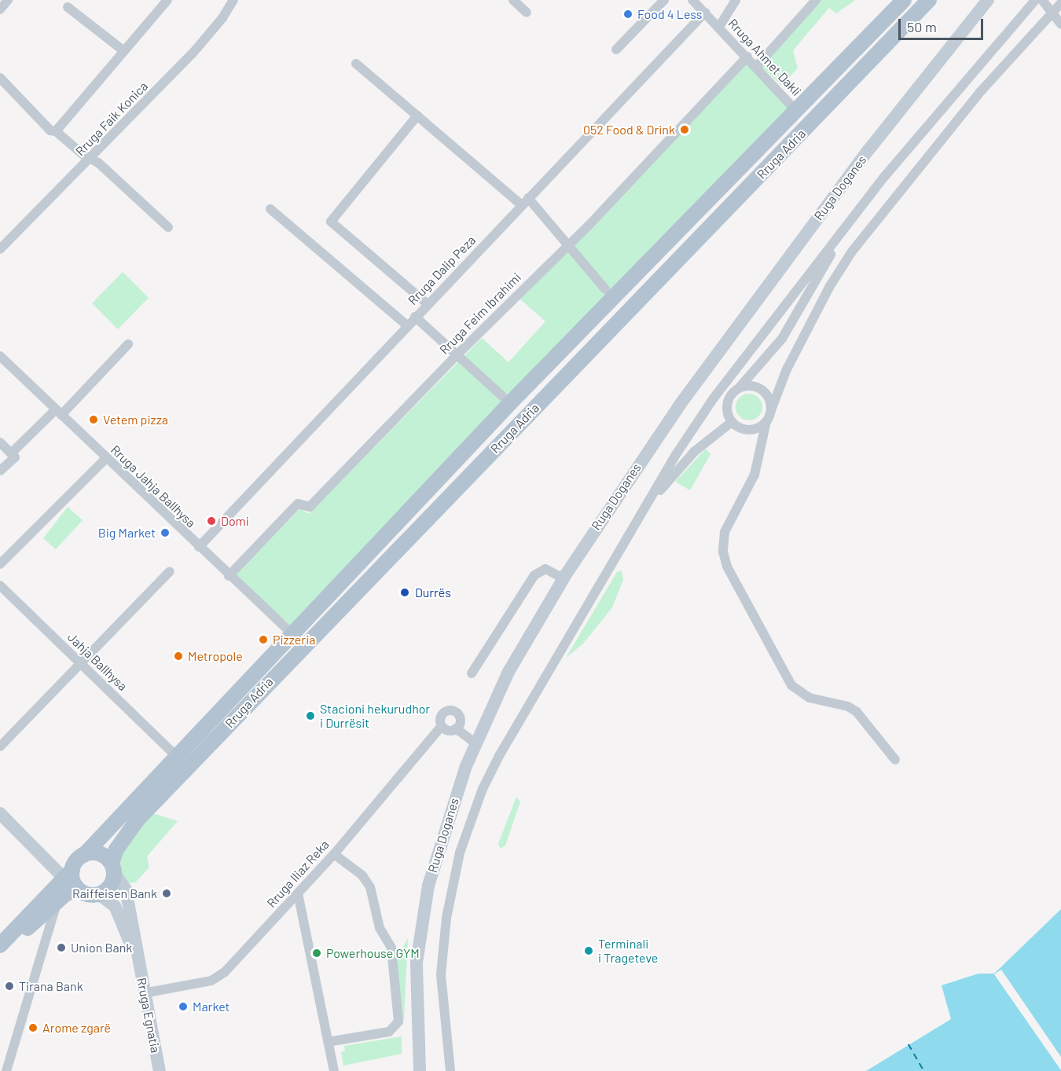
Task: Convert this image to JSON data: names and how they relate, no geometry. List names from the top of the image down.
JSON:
{
  "streets": {
    "main road": ["Rruga Adria", "Ruga Doganes", "Rruga Egnatia"],
    "street": [
      "Rruga Ahmet Dakli",
      "Rruga Faik Konica",
      "Rruga Dalip Peza",
      "Rruga Feim Ibrahimi",
      "Rruga Jahja Ballhysa",
      "Jahja Ballhysa",
      "Rruga Iliaz Reka"
    ]
  },
  "crossings": [
    ["Rruga Ahmet Dakli", "Rruga Adria"],
    ["Rruga Ahmet Dakli", "Rruga Dalip Peza"],
    ["Rruga Ahmet Dakli", "Rruga Feim Ibrahimi"],
    ["Rruga Adria", "Rruga Jahja Ballhysa"],
    ["Rruga Adria", "Jahja Ballhysa"],
    ["Rruga Adria", "Rruga Egnatia"],
    ["Rruga Dalip Peza", "Rruga Jahja Ballhysa"],
    ["Rruga Feim Ibrahimi", "Rruga Jahja Ballhysa"],
    ["Rruga Iliaz Reka", "Rruga Egnatia"]
  ],
  "places": [
    "Food 4 Less",
    "052 Food & Drink",
    "Vetem pizza",
    "Domi",
    "Big Market",
    "Durrës",
    "Pizzeria",
    "Metropole",
    "Stacioni hekurudhor i Durrësit",
    "Raiffeisen Bank",
    "Union Bank",
    "Terminali i Trageteve",
    "Powerhouse GYM",
    "Tirana Bank",
    "Market",
    "Arome zgarë"
  ],
  "scale_bar": "50 m"
}
